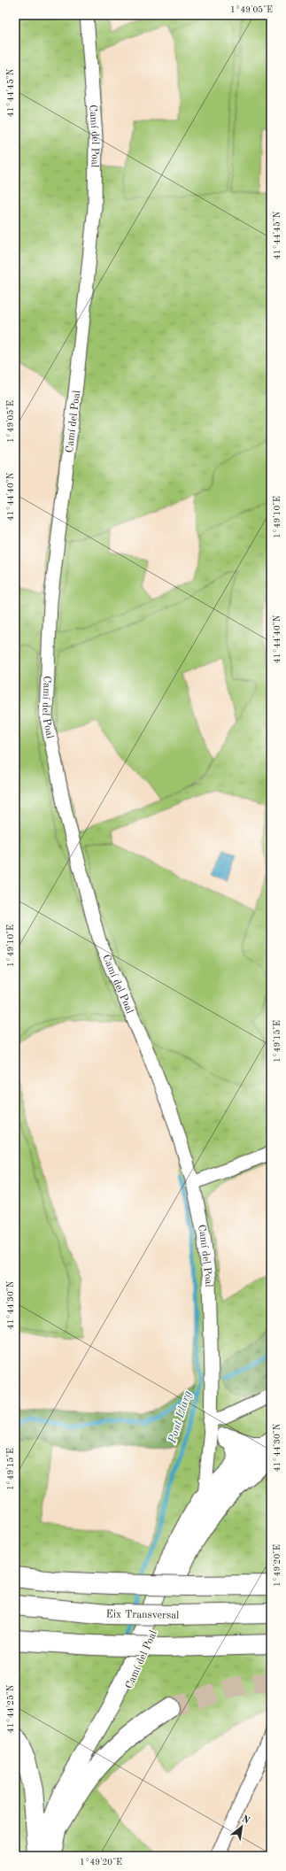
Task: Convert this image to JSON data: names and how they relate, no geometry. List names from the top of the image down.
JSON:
{
  "streets": {
    "highway": ["Eix Transversal"],
    "street": ["Camí del Poal"]
  },
  "water": ["Pont Llarg"],
  "north": "top right",
  "coordinates": [
    "1°49'05\"E",
    "41°44'45\"N",
    "41°44'40\"N",
    "1°49'10\"E",
    "1°49'15\"E",
    "41°44'30\"N",
    "1°49'20\"E",
    "41°44'25\"N"
  ]
}
